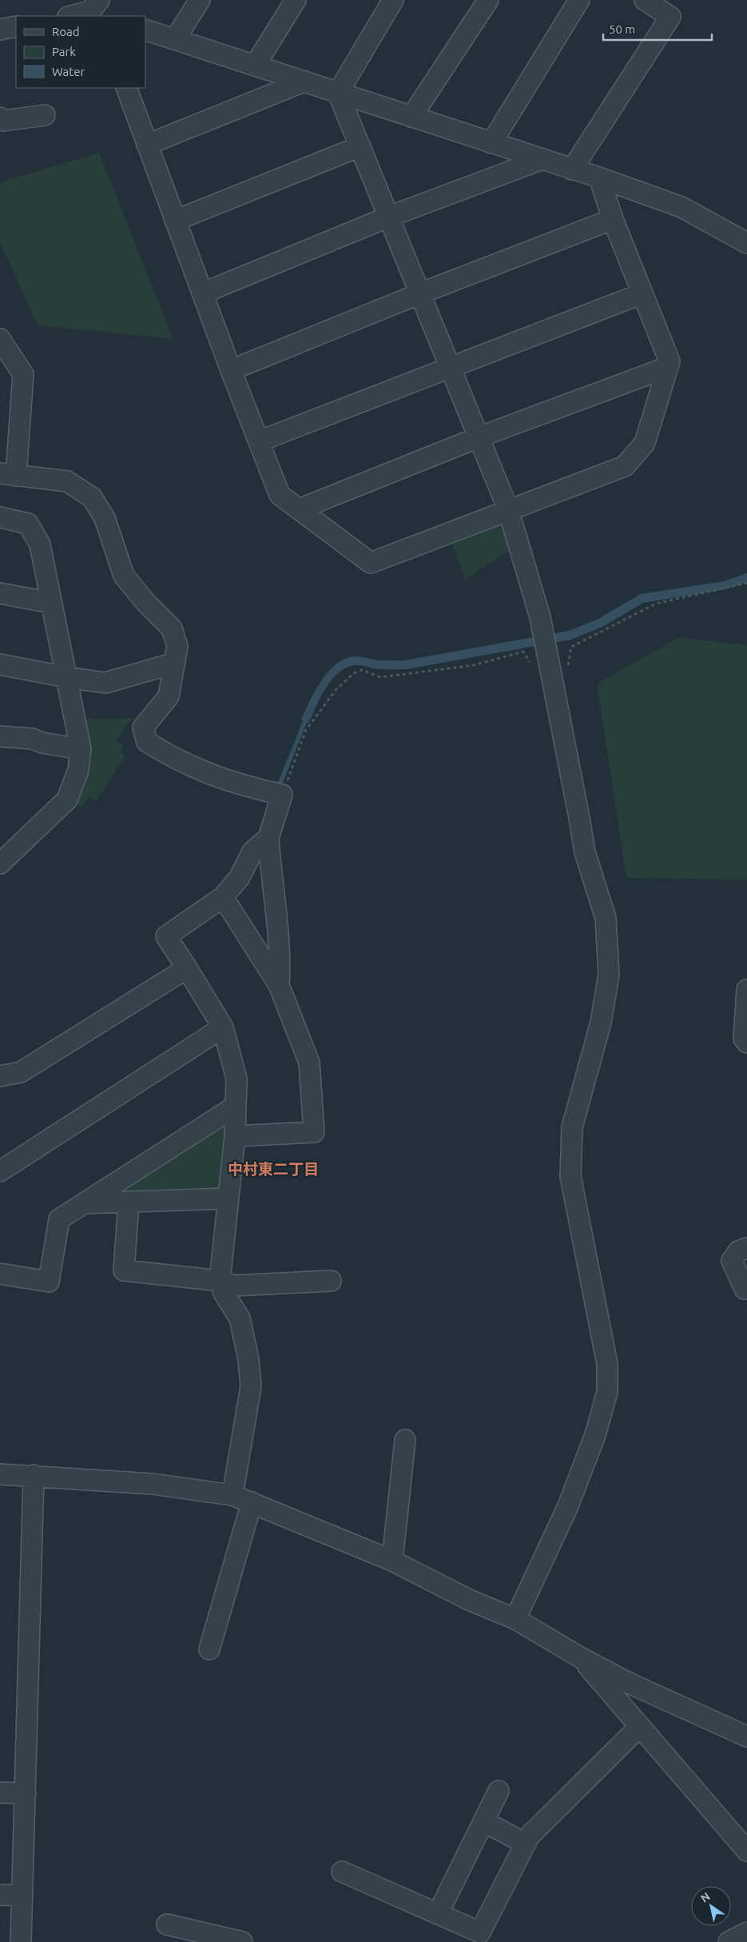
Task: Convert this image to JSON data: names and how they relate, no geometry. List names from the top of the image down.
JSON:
{
  "districts": ["中村東二丁目"],
  "legend": ["Road", "Park", "Water"],
  "scale_bar": "50 m",
  "north": "top left"
}
